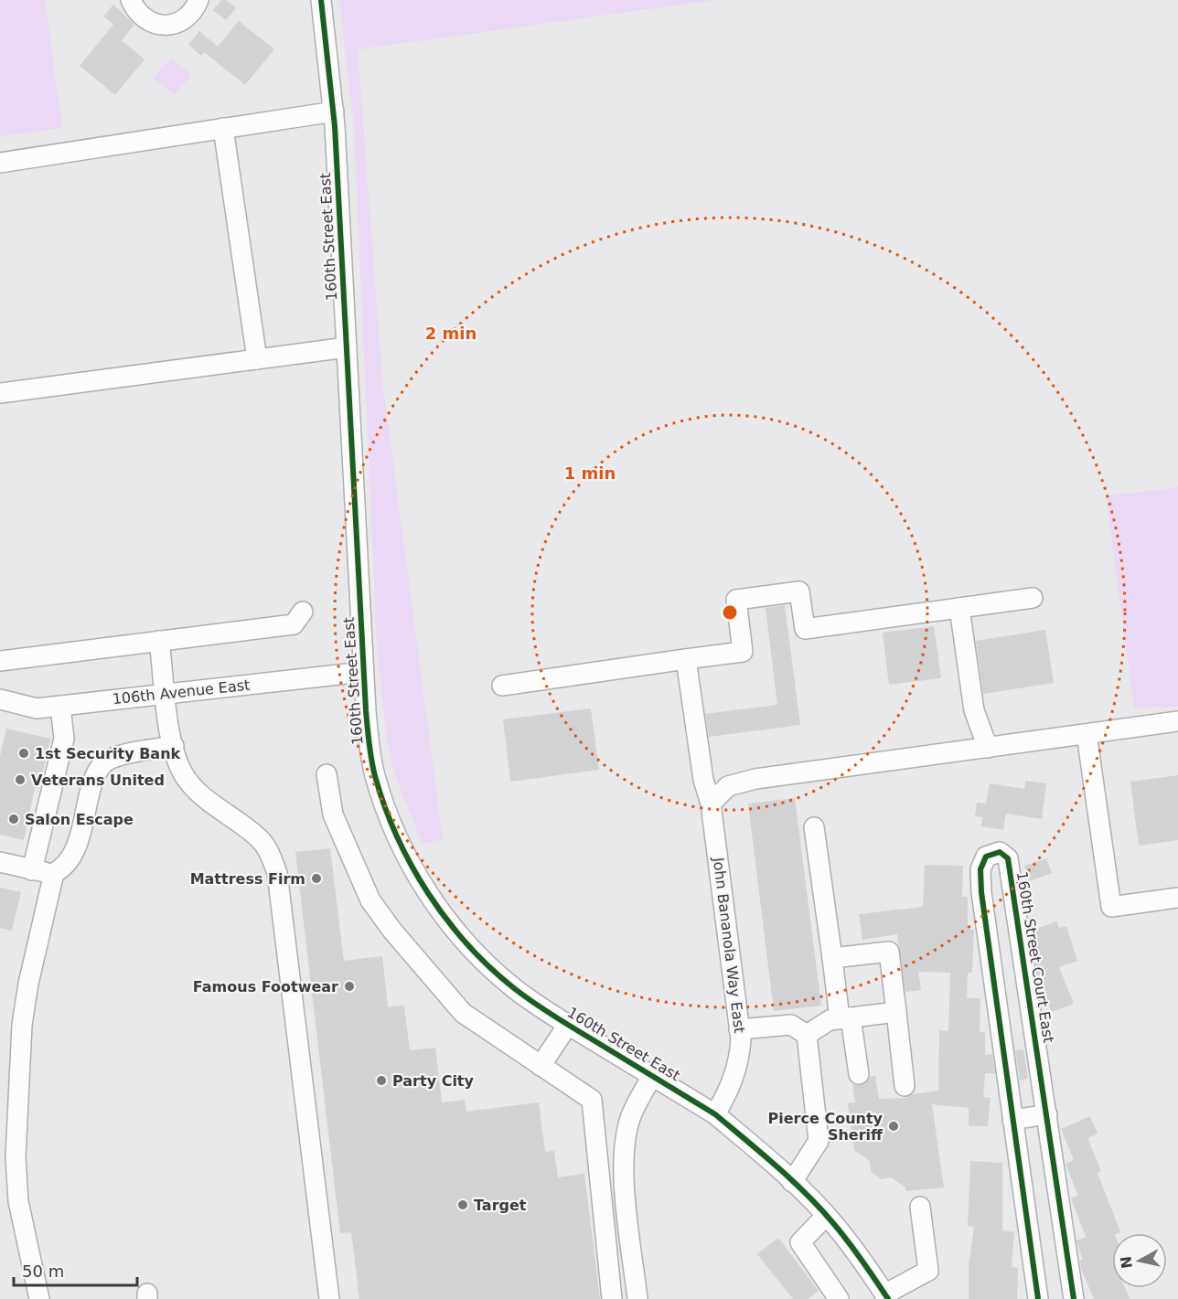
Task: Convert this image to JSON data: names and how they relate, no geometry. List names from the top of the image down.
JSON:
{
  "streets": {
    "street": [
      "160th Street East",
      "106th Avenue East",
      "John Bananola Way East",
      "160th Street Court East"
    ]
  },
  "crossings": [
    ["160th Street East", "106th Avenue East"],
    ["160th Street East", "John Bananola Way East"]
  ],
  "places": [
    "1st Security Bank",
    "Veterans United",
    "Salon Escape",
    "Mattress Firm",
    "Famous Footwear",
    "Party City",
    "Pierce County Sheriff",
    "Target"
  ],
  "scale_bar": "50 m",
  "north": "left",
  "rings": ["2 min", "1 min"]
}
